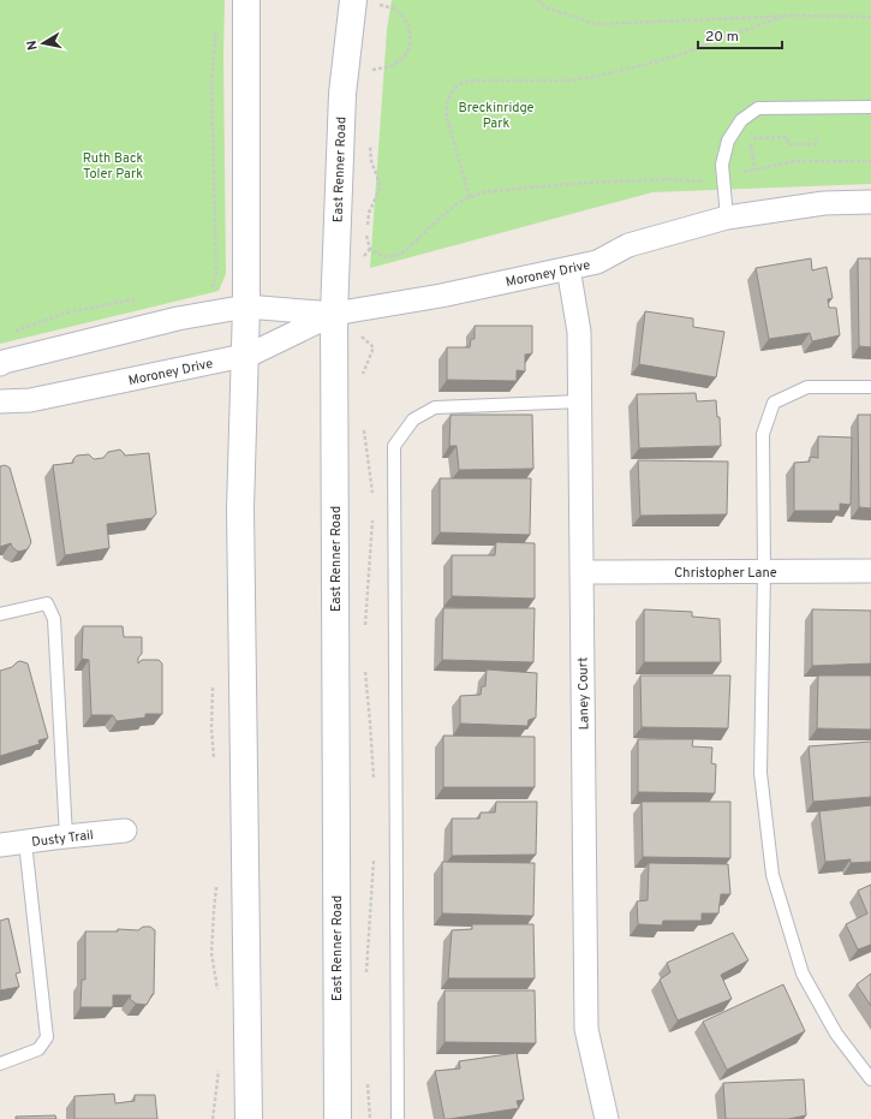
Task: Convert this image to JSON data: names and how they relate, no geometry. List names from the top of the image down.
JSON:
{
  "streets": {
    "main road": ["East Renner Road"],
    "street": [
      "Moroney Drive",
      "Christopher Lane",
      "Laney Court",
      "Dusty Trail"
    ]
  },
  "crossings": [
    ["East Renner Road", "Moroney Drive"],
    ["Moroney Drive", "Laney Court"],
    ["Christopher Lane", "Laney Court"]
  ],
  "parks": ["Breckinridge Park", "Ruth Back Toler Park"],
  "scale_bar": "20 m",
  "north": "left"
}
